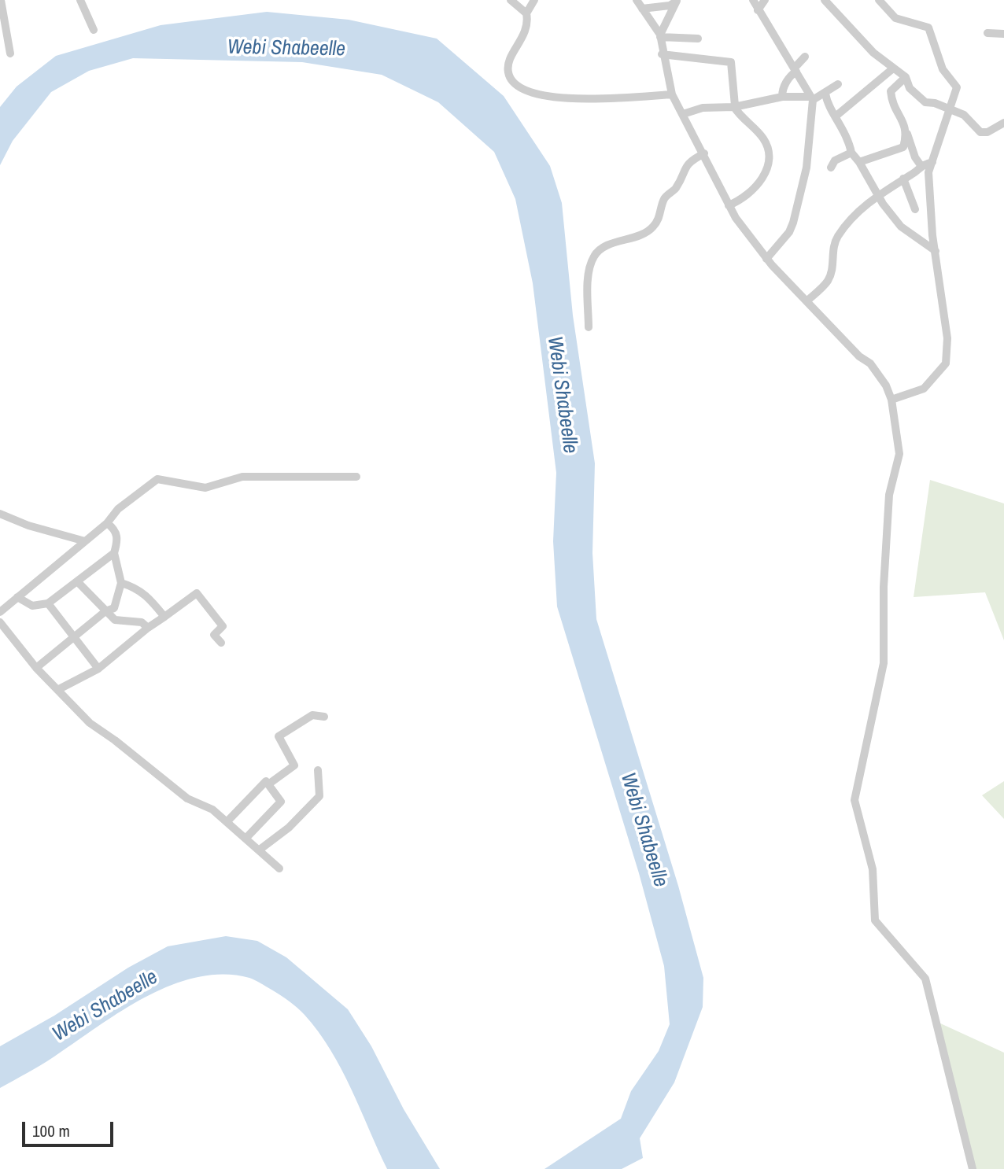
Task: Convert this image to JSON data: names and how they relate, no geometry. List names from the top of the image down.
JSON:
{
  "water": ["Webi Shabeelle"],
  "scale_bar": "100 m"
}
